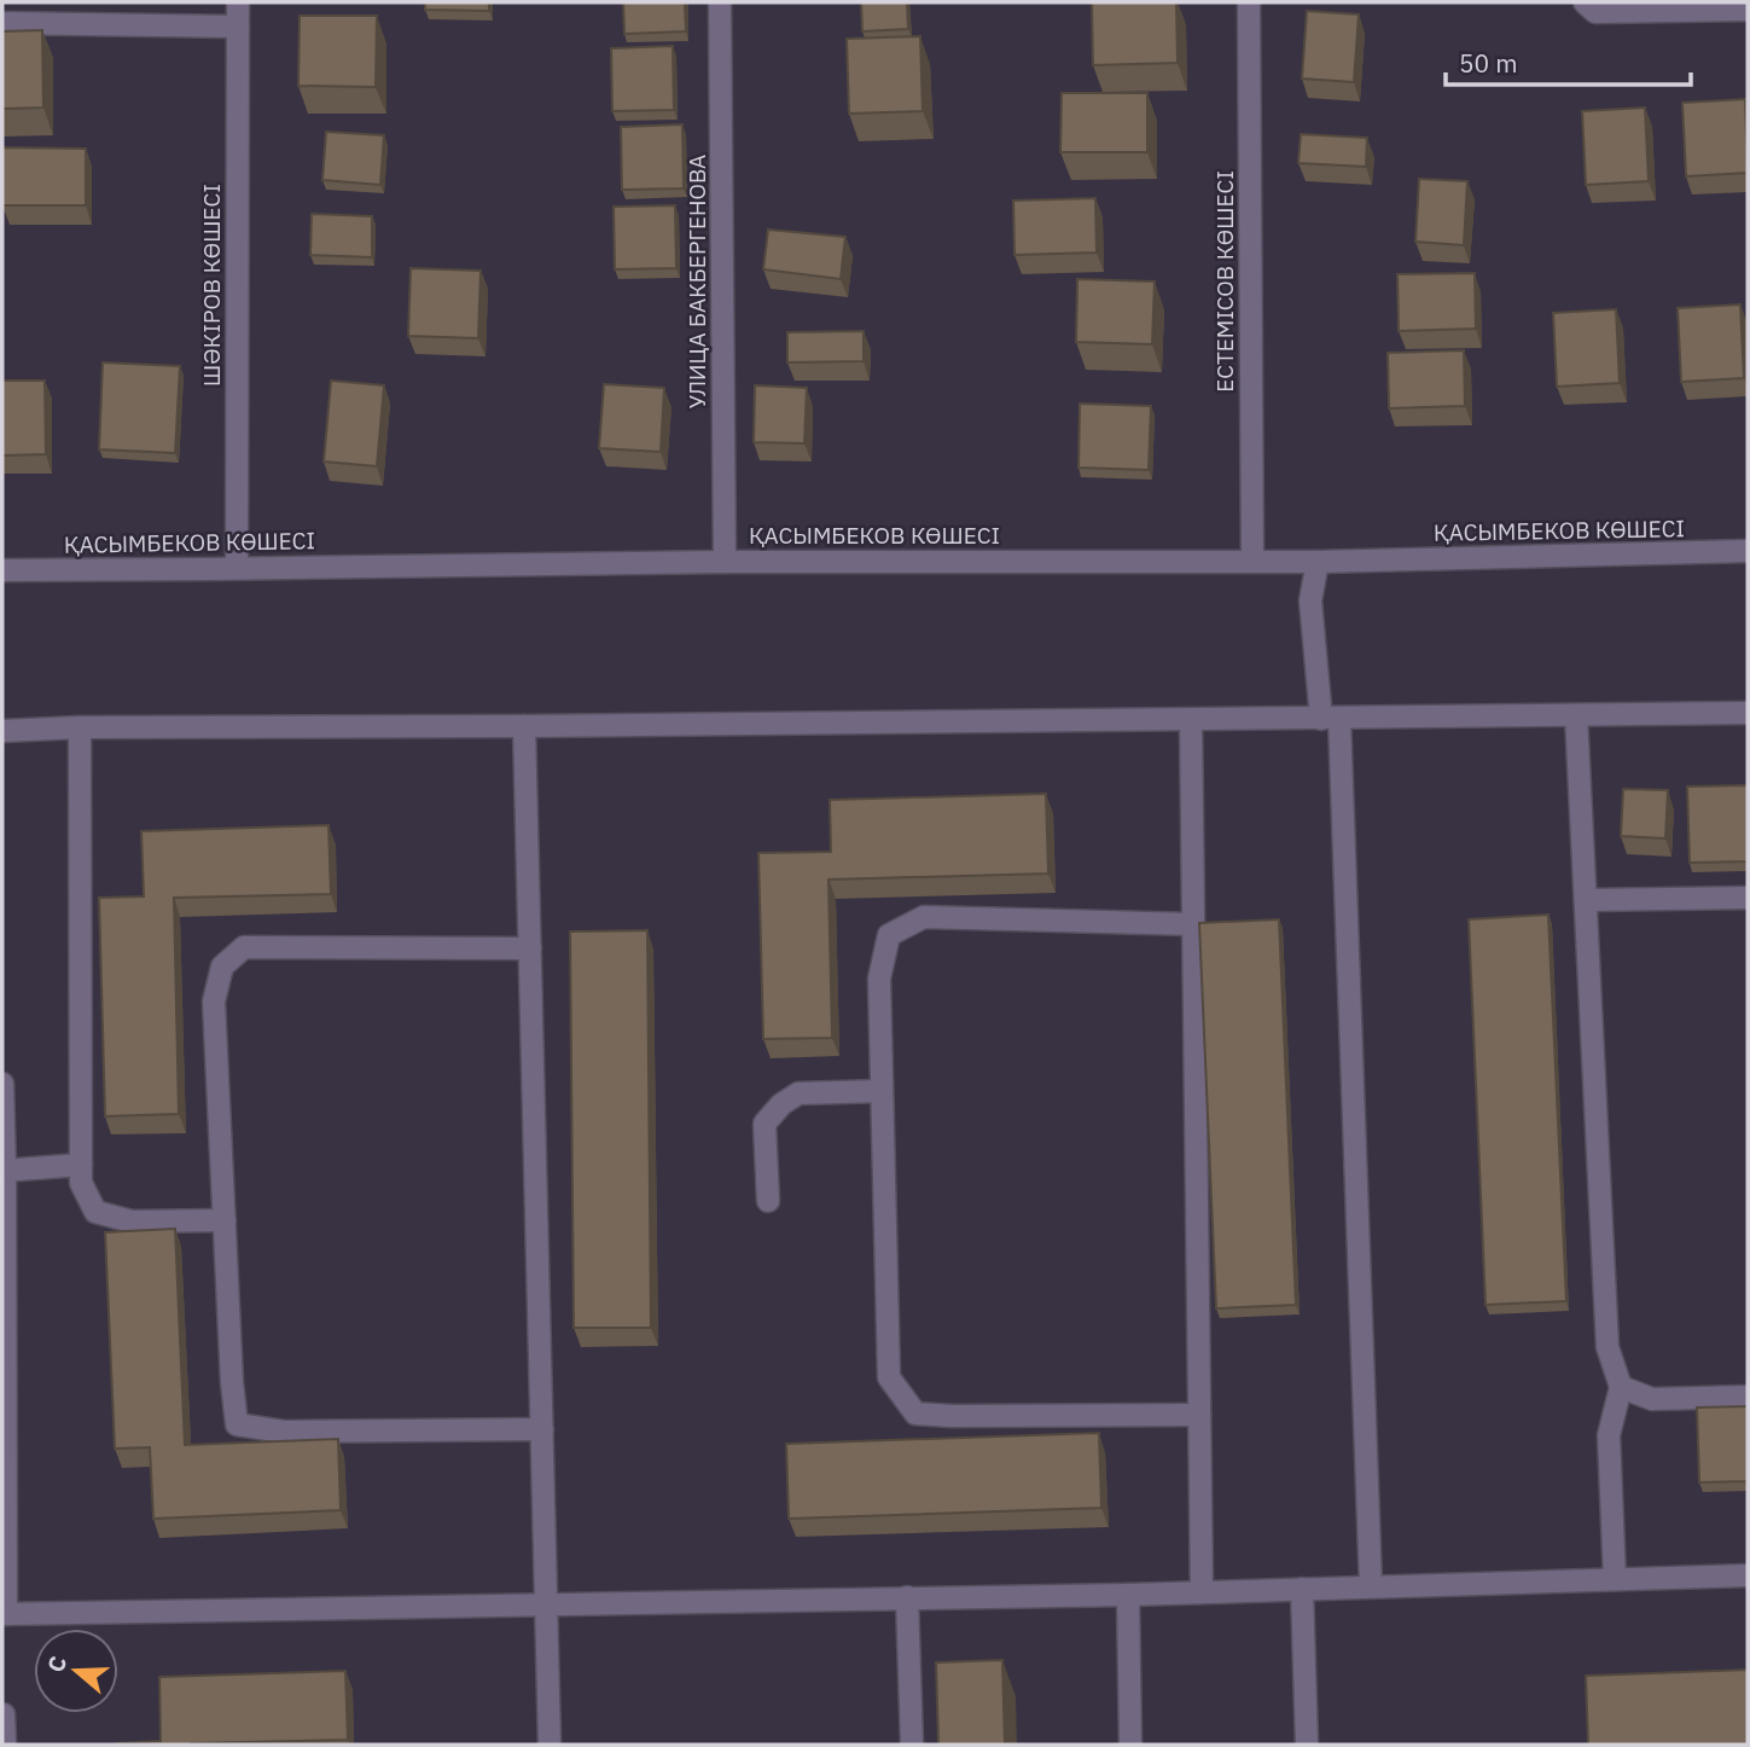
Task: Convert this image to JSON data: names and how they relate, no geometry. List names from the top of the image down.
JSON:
{
  "streets": {
    "street": [
      "УЛИЦА БАКБЕРГЕНОВА",
      "ЕСТЕМІСОВ КӨШЕСІ",
      "ШӘКІРОВ КӨШЕСІ",
      "ҚАСЫМБЕКОВ КӨШЕСІ"
    ]
  },
  "crossings": [
    ["УЛИЦА БАКБЕРГЕНОВА", "ҚАСЫМБЕКОВ КӨШЕСІ"],
    ["ЕСТЕМІСОВ КӨШЕСІ", "ҚАСЫМБЕКОВ КӨШЕСІ"],
    ["ШӘКІРОВ КӨШЕСІ", "ҚАСЫМБЕКОВ КӨШЕСІ"]
  ],
  "scale_bar": "50 m",
  "north": "left"
}
